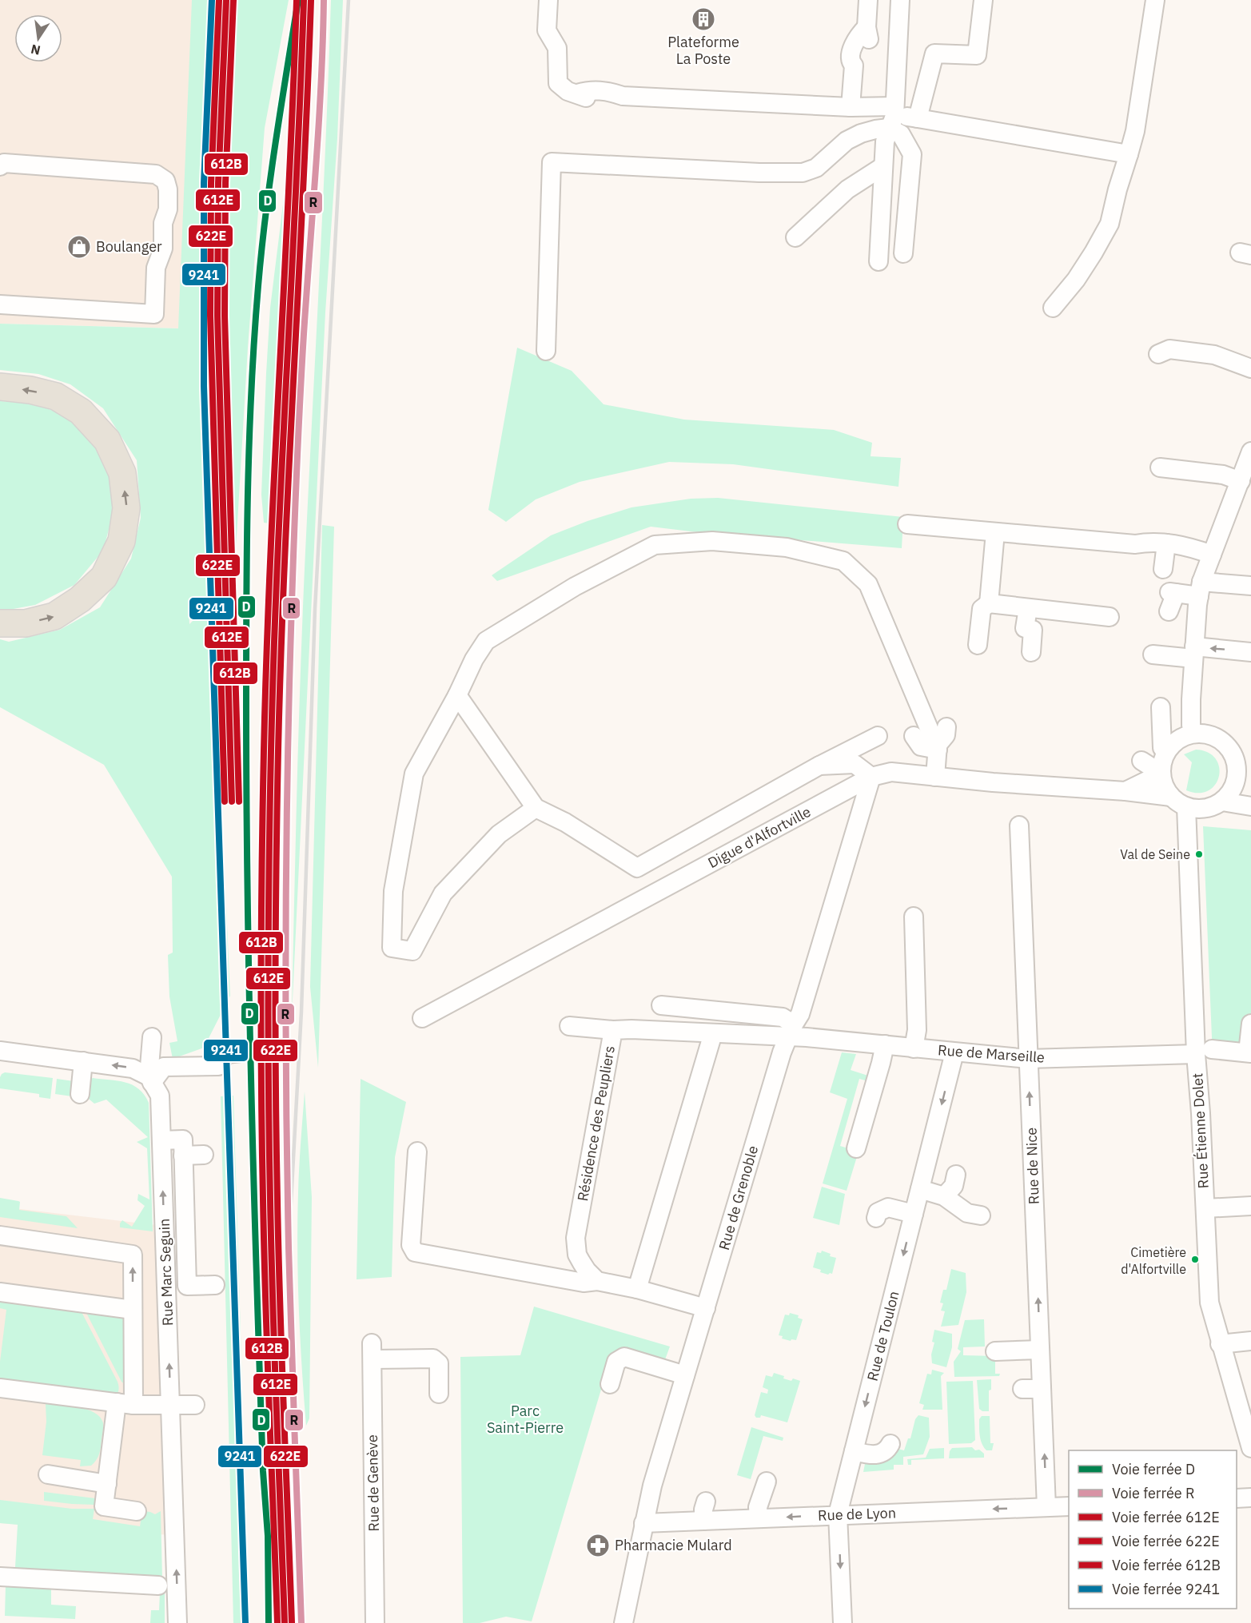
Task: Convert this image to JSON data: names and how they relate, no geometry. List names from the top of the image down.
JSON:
{
  "streets": {
    "street": [
      "Digue d'Alfortville",
      "Rue de Marseille",
      "Résidence des Peupliers",
      "Rue Étienne Dolet",
      "Rue de Nice",
      "Rue de Grenoble",
      "Rue Marc Seguin",
      "Rue de Toulon",
      "Rue de Genève",
      "Rue de Lyon"
    ]
  },
  "crossings": [
    ["Digue d'Alfortville", "Rue Étienne Dolet"],
    ["Digue d'Alfortville", "Rue de Grenoble"],
    ["Rue de Marseille", "Résidence des Peupliers"],
    ["Rue de Marseille", "Rue Étienne Dolet"],
    ["Rue de Marseille", "Rue de Nice"],
    ["Rue de Marseille", "Rue de Grenoble"],
    ["Rue de Marseille", "Rue de Toulon"],
    ["Résidence des Peupliers", "Rue de Grenoble"],
    ["Rue de Nice", "Rue de Lyon"],
    ["Rue de Grenoble", "Rue de Lyon"],
    ["Rue de Toulon", "Rue de Lyon"]
  ],
  "one_way": ["Rue de Nice", "Rue de Toulon", "Rue de Lyon"],
  "parks": ["Parc Saint-Pierre"],
  "places": {
    "building": ["Plateforme La Poste"],
    "shop": ["Boulanger"],
    "other": ["Val de Seine", "Cimetière d'Alfortville"],
    "pharmacy": ["Pharmacie Mulard"]
  },
  "lines": [
    "rail line D",
    "rail line R",
    "rail line 612E",
    "rail line 622E",
    "rail line 612B",
    "rail line 9241"
  ],
  "legend": [
    "Voie ferrée D",
    "Voie ferrée R",
    "Voie ferrée 612E",
    "Voie ferrée 622E",
    "Voie ferrée 612B",
    "Voie ferrée 9241"
  ],
  "north": "bottom"
}
